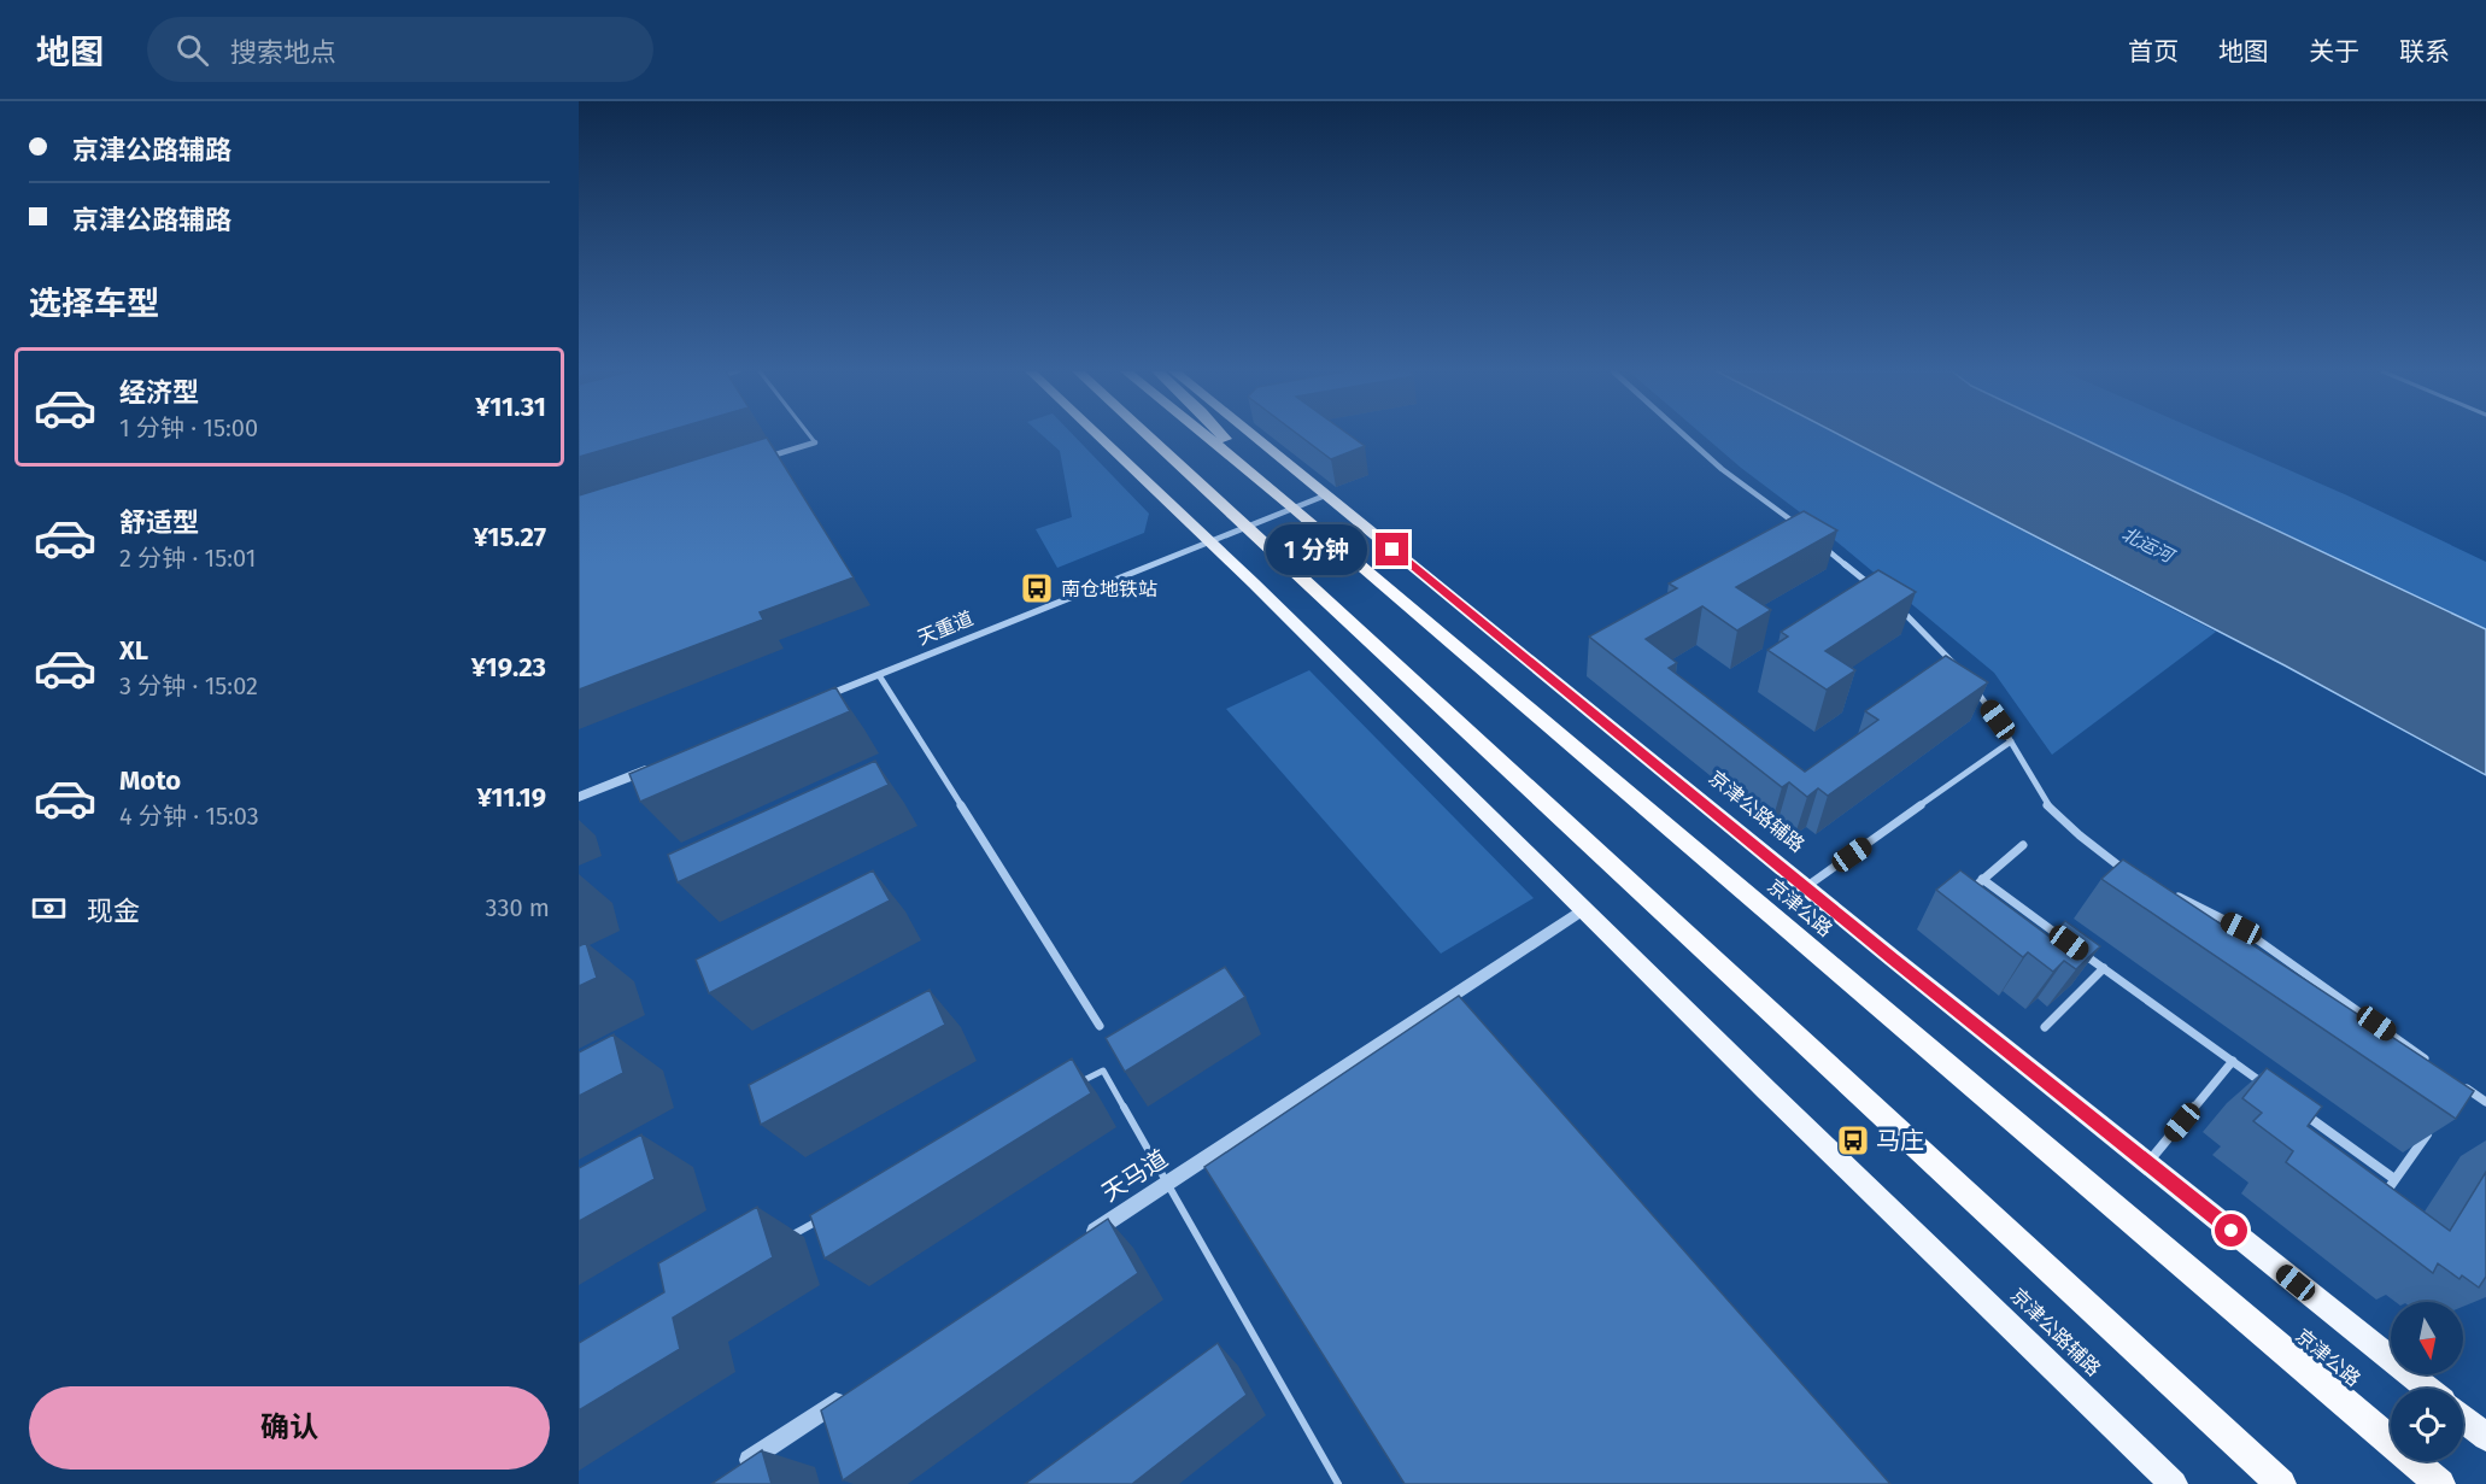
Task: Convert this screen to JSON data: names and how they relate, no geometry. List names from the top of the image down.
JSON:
{
  "streets": {
    "highway": ["京津公路"],
    "main road": ["京津公路辅路"],
    "street": ["天重道", "天马道"]
  },
  "crossings": [
    ["天重道", "京津公路辅路"],
    ["天重道", "京津公路"],
    ["京津公路辅路", "天马道"]
  ],
  "water": ["北运河"],
  "places": {
    "bus stop": ["南仓地铁站", "马庄"]
  },
  "north": "bottom",
  "page": {
    "header": "地图",
    "search": "搜索地点",
    "nav": [
      "首页",
      "地图",
      "关于",
      "联系"
    ],
    "banner": ["京津公路辅路", "京津公路辅路"],
    "heading": "选择车型",
    "list": [
      {
        "name": "经济型",
        "note": "1 分钟 · 15:00",
        "value": "¥11.31"
      },
      {
        "name": "舒适型",
        "note": "2 分钟 · 15:01",
        "value": "¥15.27"
      },
      {
        "name": "XL",
        "note": "3 分钟 · 15:02",
        "value": "¥19.23"
      },
      {
        "name": "Moto",
        "note": "4 分钟 · 15:03",
        "value": "¥11.19"
      }
    ],
    "bubble": "1 分钟",
    "pay": ["现金", "330 m"],
    "buttons": "确认"
  }
}
